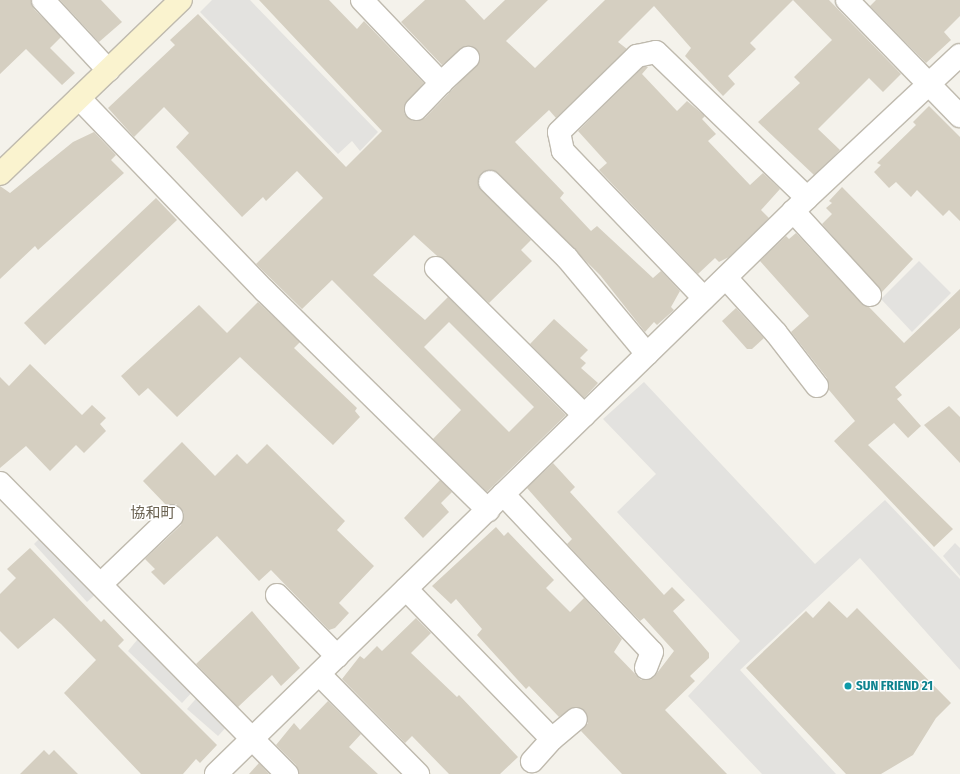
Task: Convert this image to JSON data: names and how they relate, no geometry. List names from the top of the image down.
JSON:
{
  "districts": ["協和町"],
  "places": ["SUN FRIEND 21"]
}
